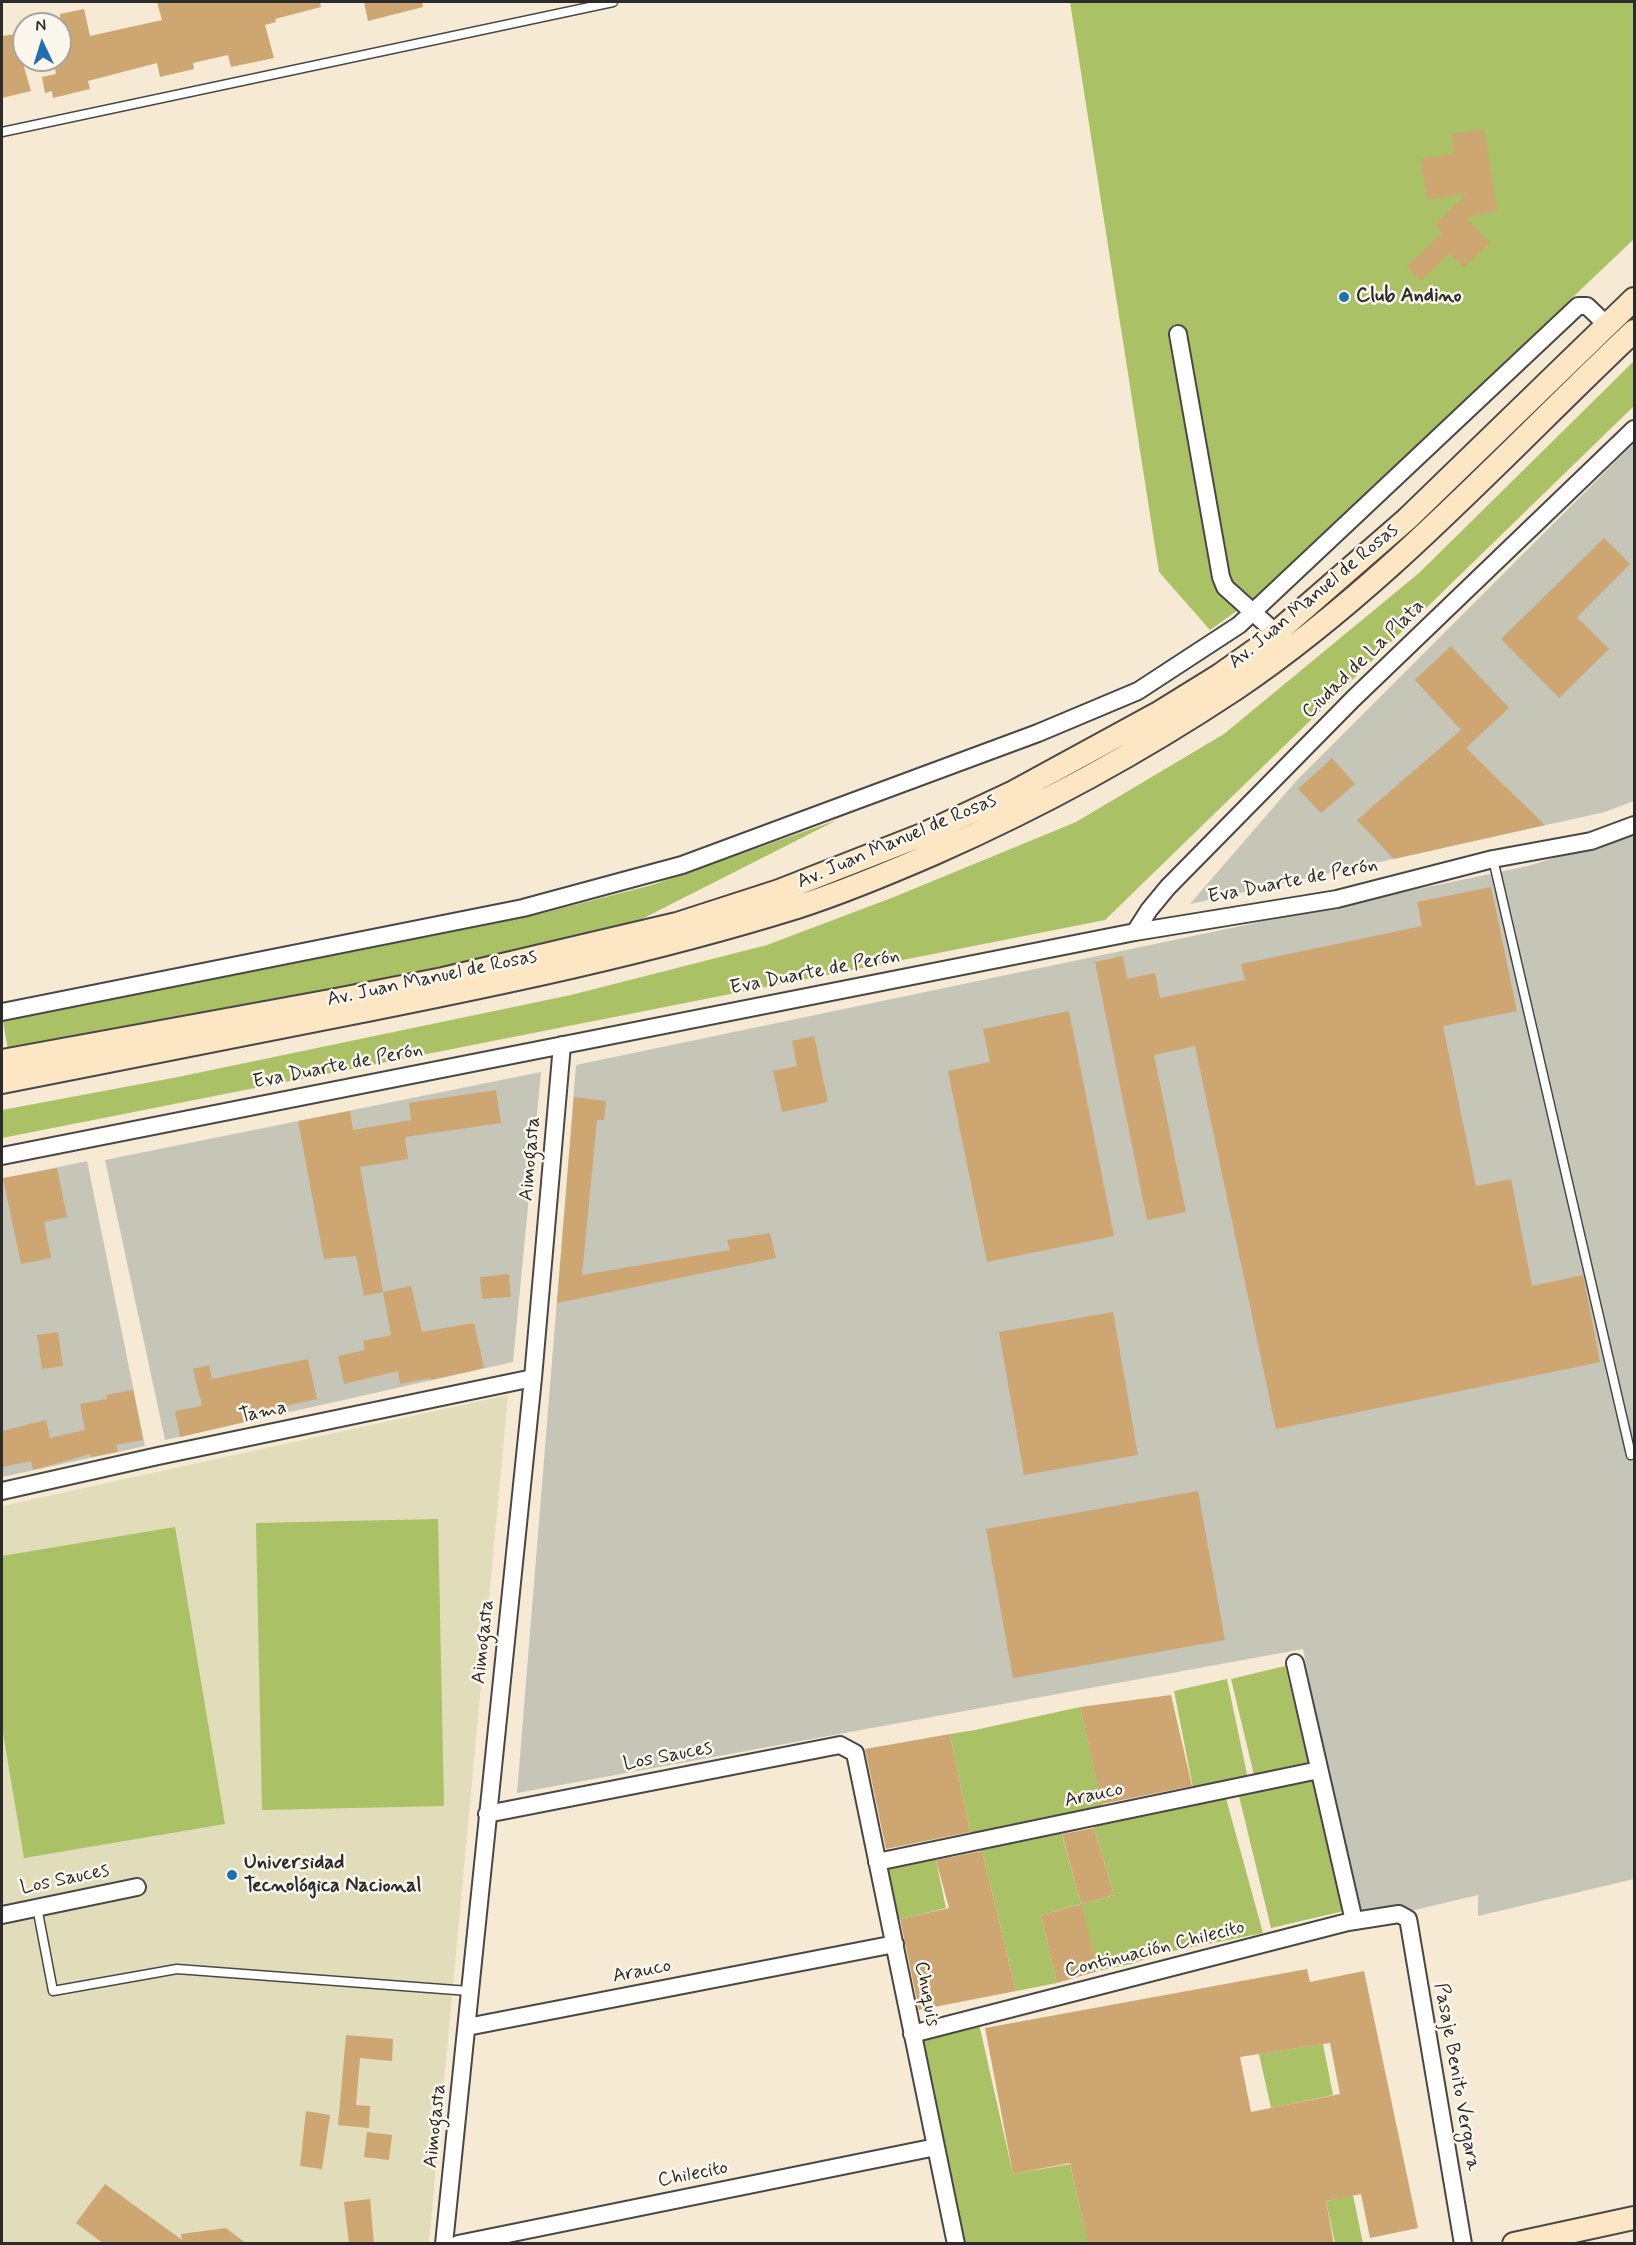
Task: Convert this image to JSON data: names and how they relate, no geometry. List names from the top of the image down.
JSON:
{
  "streets": {
    "main road": ["Av. Juan Manuel de Rosas"],
    "street": [
      "Ciudad de La Plata",
      "Eva Duarte de Perón",
      "Aimogasta",
      "Tama",
      "Los Sauces",
      "Arauco",
      "Continuación Chilecito",
      "Chuquis",
      "Pasaje Benito Vergara",
      "Chilecito"
    ]
  },
  "crossings": [
    ["Ciudad de La Plata", "Eva Duarte de Perón"],
    ["Eva Duarte de Perón", "Aimogasta"],
    ["Aimogasta", "Tama"],
    ["Aimogasta", "Los Sauces"],
    ["Aimogasta", "Arauco"],
    ["Los Sauces", "Chuquis"],
    ["Arauco", "Chuquis"],
    ["Continuación Chilecito", "Chuquis"],
    ["Continuación Chilecito", "Pasaje Benito Vergara"],
    ["Chuquis", "Chilecito"]
  ],
  "places": ["Club Andino", "Universidad Tecnológica Nacional"],
  "north": "top"
}
